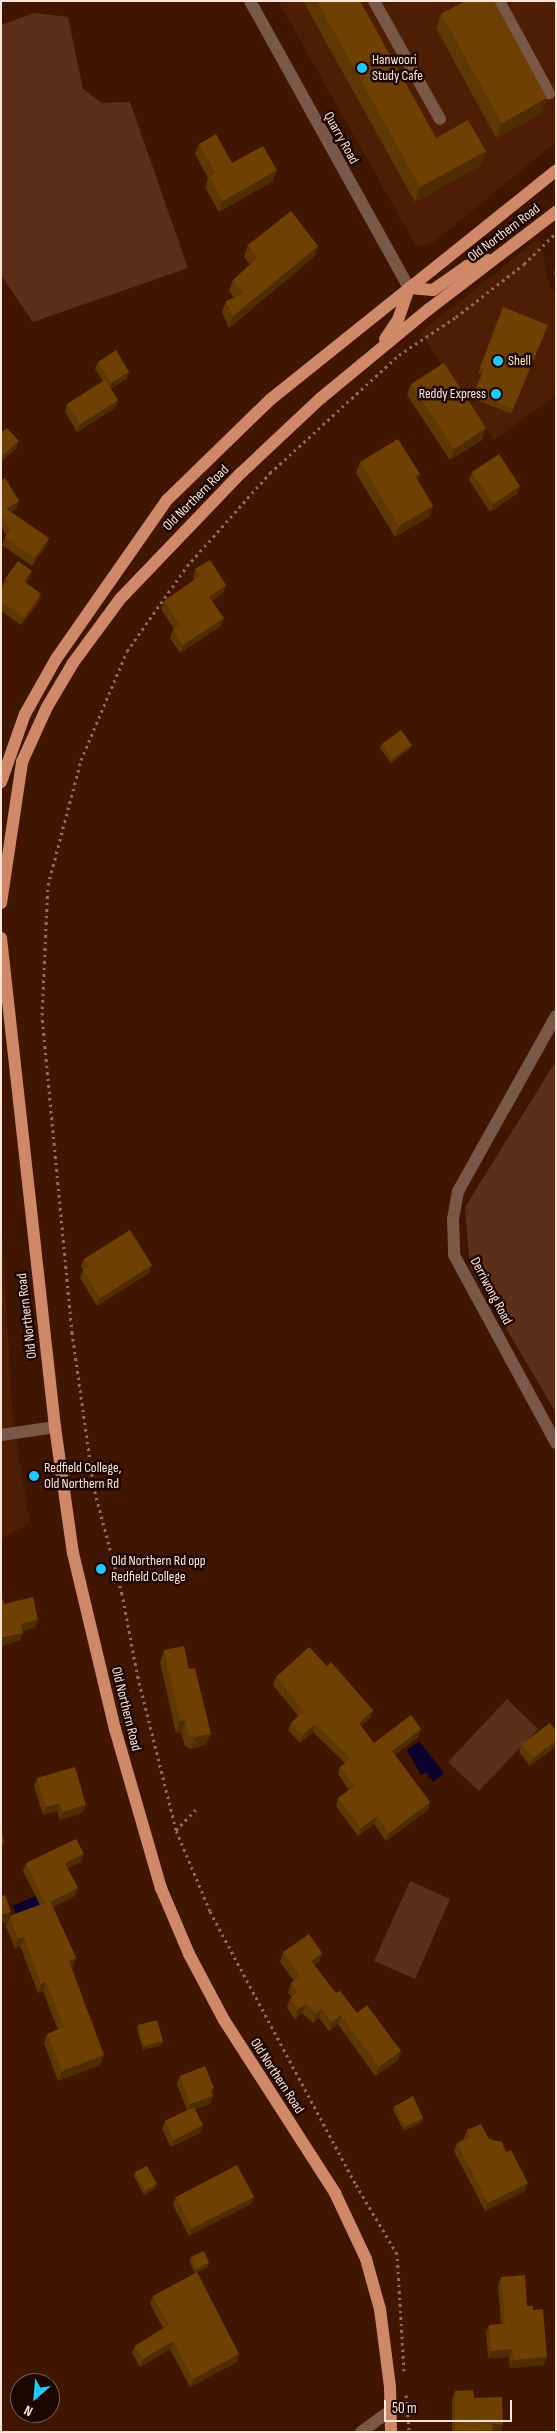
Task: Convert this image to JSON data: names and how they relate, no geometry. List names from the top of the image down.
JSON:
{
  "streets": {
    "main road": ["Old Northern Road"],
    "street": ["Quarry Road", "Derriwong Road"]
  },
  "crossings": [
    ["Quarry Road", "Old Northern Road"]
  ],
  "places": [
    "Hanwoori Study Cafe",
    "Shell",
    "Reddy Express",
    "Redfield College, Old Northern Rd",
    "Old Northern Rd opp Redfield College"
  ],
  "scale_bar": "50 m",
  "north": "bottom left"
}
